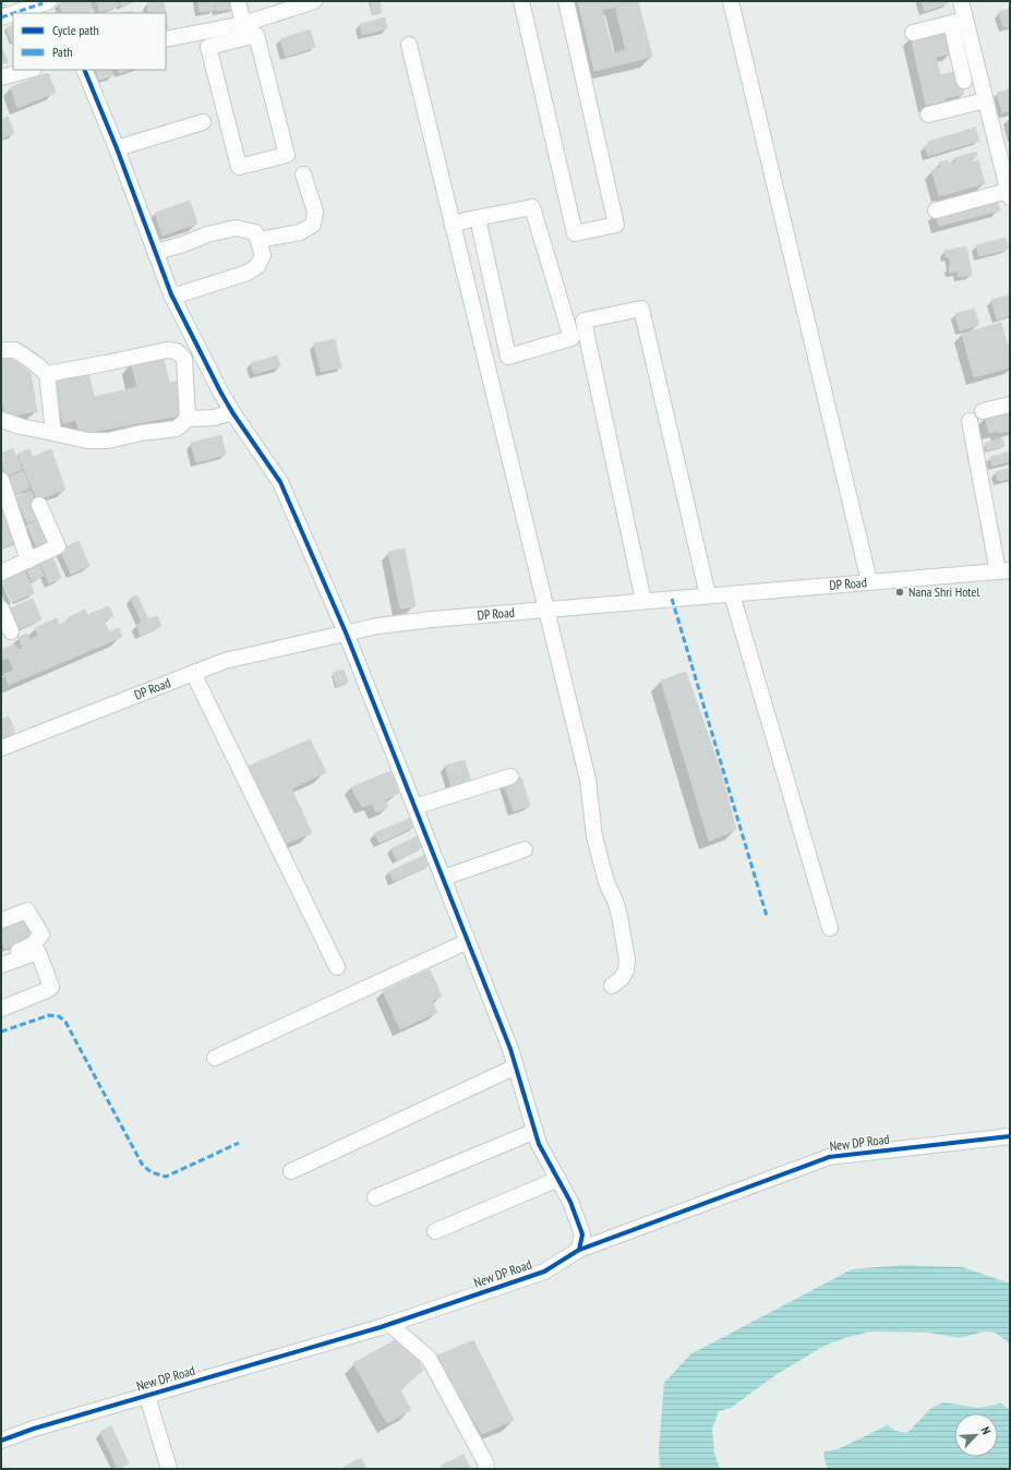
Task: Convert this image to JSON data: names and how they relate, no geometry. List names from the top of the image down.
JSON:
{
  "streets": {
    "street": ["DP Road", "New DP Road"]
  },
  "places": ["Nana Shri Hotel"],
  "legend": ["Cycle path", "Path"],
  "north": "top right"
}
